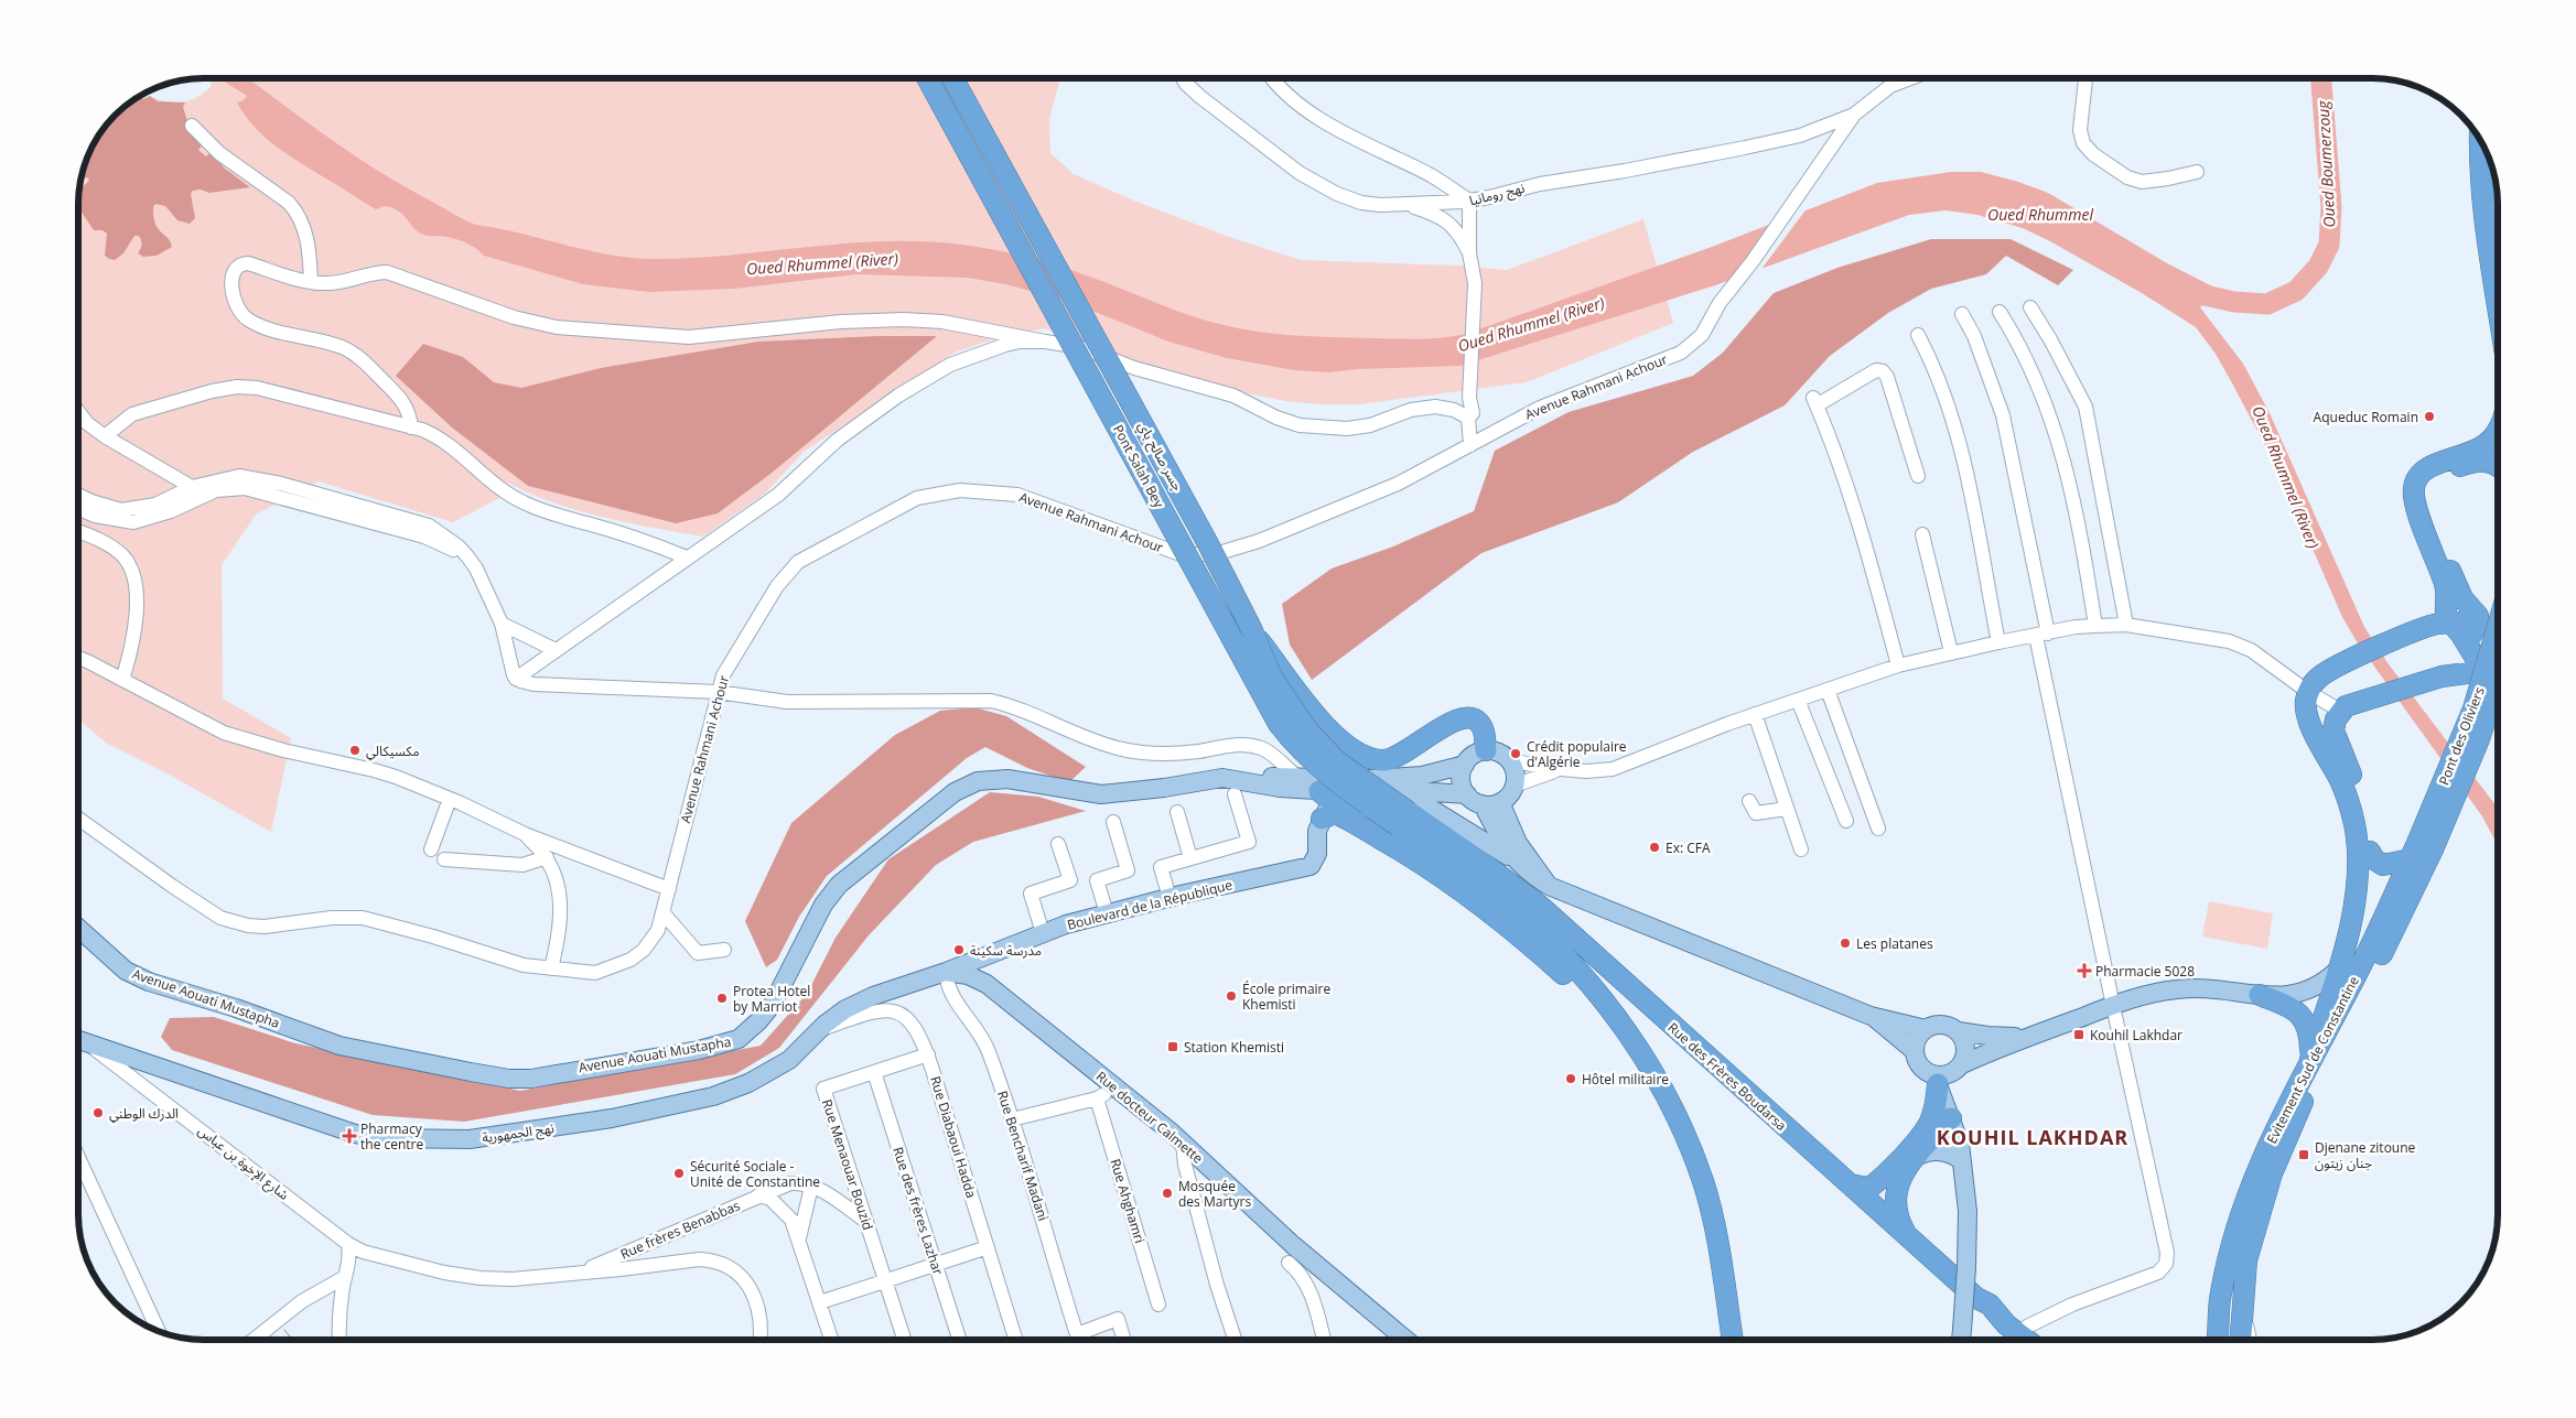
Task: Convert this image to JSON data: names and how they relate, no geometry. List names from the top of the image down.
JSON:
{
  "streets": {
    "highway": [
      "جسر صالح باي",
      "Pont Salah Bey",
      "Pont des Oliviers",
      "Evitement Sud de Constantine",
      "Rue des Frères Boudarsa"
    ],
    "main road": [
      "Boulevard de la République",
      "Avenue Aouati Mustapha",
      "Rue docteur Calmette",
      "نهج الجمهورية"
    ],
    "street": [
      "نهج رومانيا",
      "Avenue Rahmani Achour",
      "Rue Diabaoui Hadda",
      "Rue Bencharif Madani",
      "شارع الإخوة بن عباس",
      "Rue Menaouar Bouzid",
      "Rue Ahghamri",
      "Rue des frères Lazhar",
      "Rue frères Benabbas"
    ]
  },
  "crossings": [
    ["نهج رومانيا", "Avenue Rahmani Achour"],
    ["جسر صالح باي", "Pont Salah Bey"],
    ["جسر صالح باي", "Rue des Frères Boudarsa"],
    ["Pont Salah Bey", "Rue des Frères Boudarsa"],
    ["Pont des Oliviers", "Evitement Sud de Constantine"],
    ["Boulevard de la République", "Avenue Aouati Mustapha"],
    ["Boulevard de la République", "Rue docteur Calmette"],
    ["Boulevard de la République", "نهج الجمهورية"],
    ["Boulevard de la République", "Rue Bencharif Madani"],
    ["Rue docteur Calmette", "نهج الجمهورية"],
    ["Rue docteur Calmette", "Rue Bencharif Madani"],
    ["نهج الجمهورية", "Rue Diabaoui Hadda"],
    ["نهج الجمهورية", "Rue Bencharif Madani"],
    ["Rue Diabaoui Hadda", "Rue Menaouar Bouzid"],
    ["شارع الإخوة بن عباس", "Rue frères Benabbas"],
    ["Rue Menaouar Bouzid", "Rue des frères Lazhar"]
  ],
  "districts": ["KOUHIL LAKHDAR"],
  "water": ["Oued Boumerzoug", "Oued Rhummel", "Oued Rhummel (River)"],
  "places": {
    "other": [
      "Aqueduc Romain",
      "مكسيكالي",
      "Crédit populaire d'Algérie",
      "Ex: CFA",
      "Les platanes",
      "مدرسة سكينة",
      "École primaire Khemisti",
      "Protea Hotel by Marriot",
      "Hôtel militaire",
      "الدرك الوطني",
      "Sécurité Sociale - Unité de Constantine",
      "Mosquée des Martyrs"
    ],
    "health": ["Pharmacie 5028", "Pharmacy the centre"],
    "transit": ["Kouhil Lakhdar", "Station Khemisti", "Djenane zitoune جنان زيتون"]
  }
}
